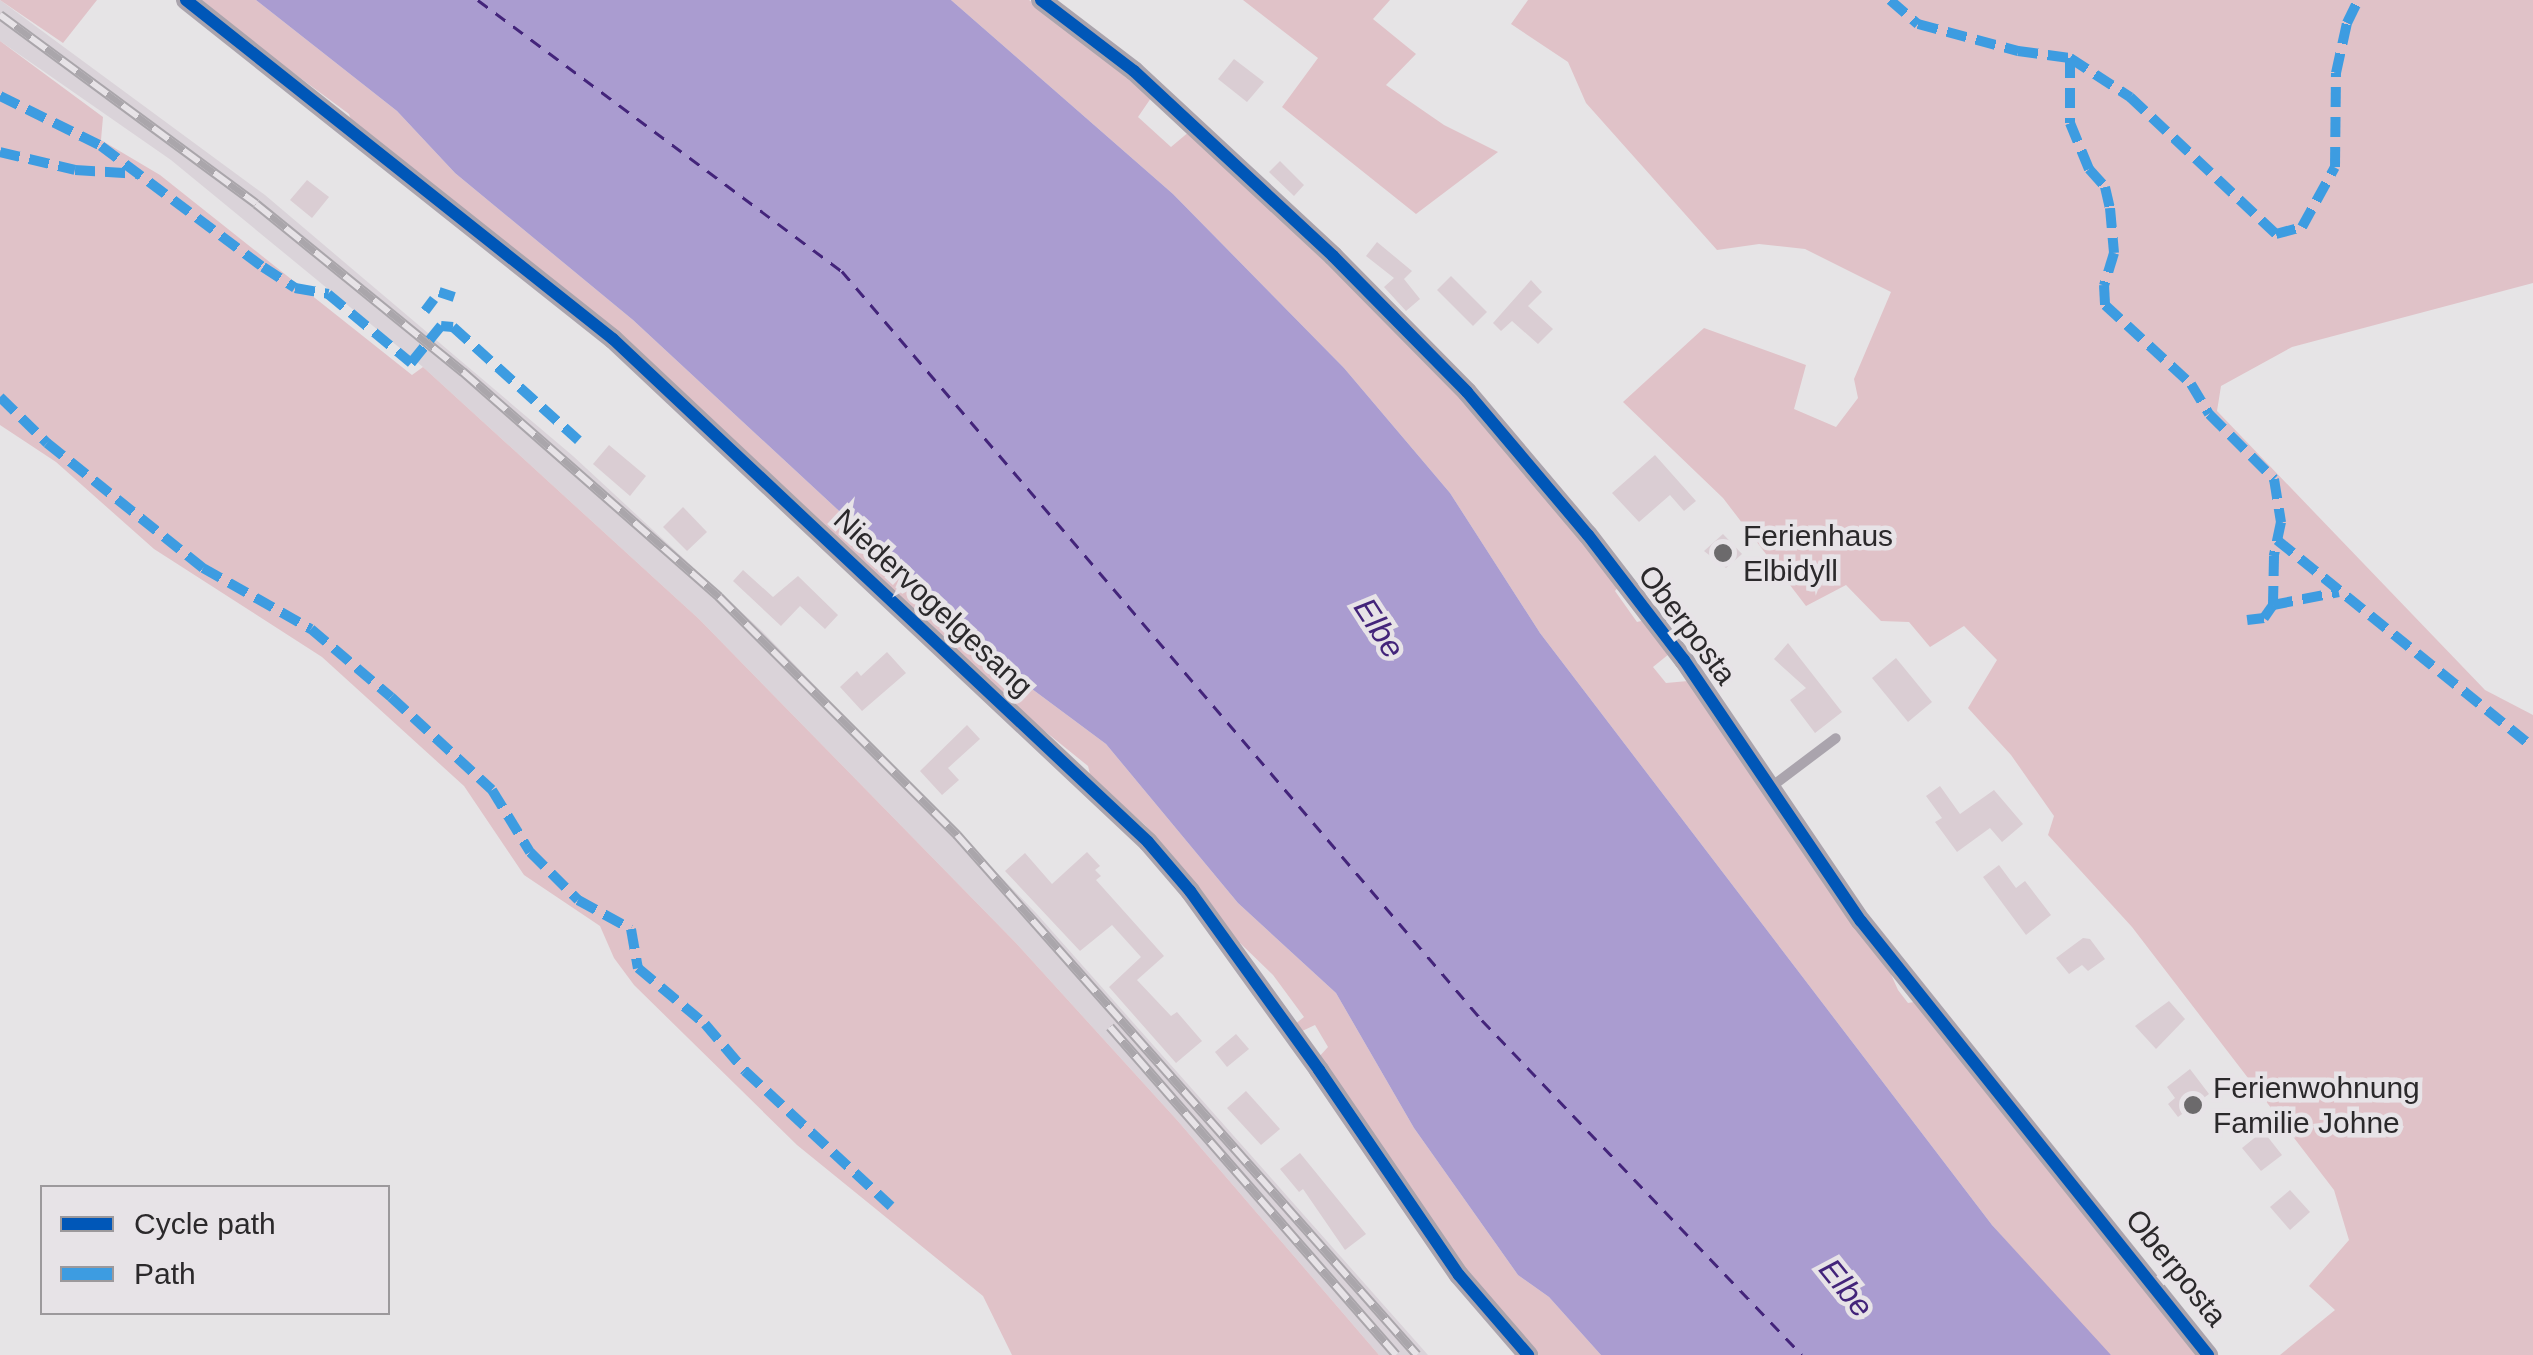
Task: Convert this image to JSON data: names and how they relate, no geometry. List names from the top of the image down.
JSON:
{
  "streets": {
    "street": ["Niedervogelgesang", "Oberposta"]
  },
  "water": ["Elbe"],
  "places": ["Ferienhaus Elbidyll", "Ferienwohnung Familie Johne"],
  "legend": ["Cycle path", "Path"]
}
